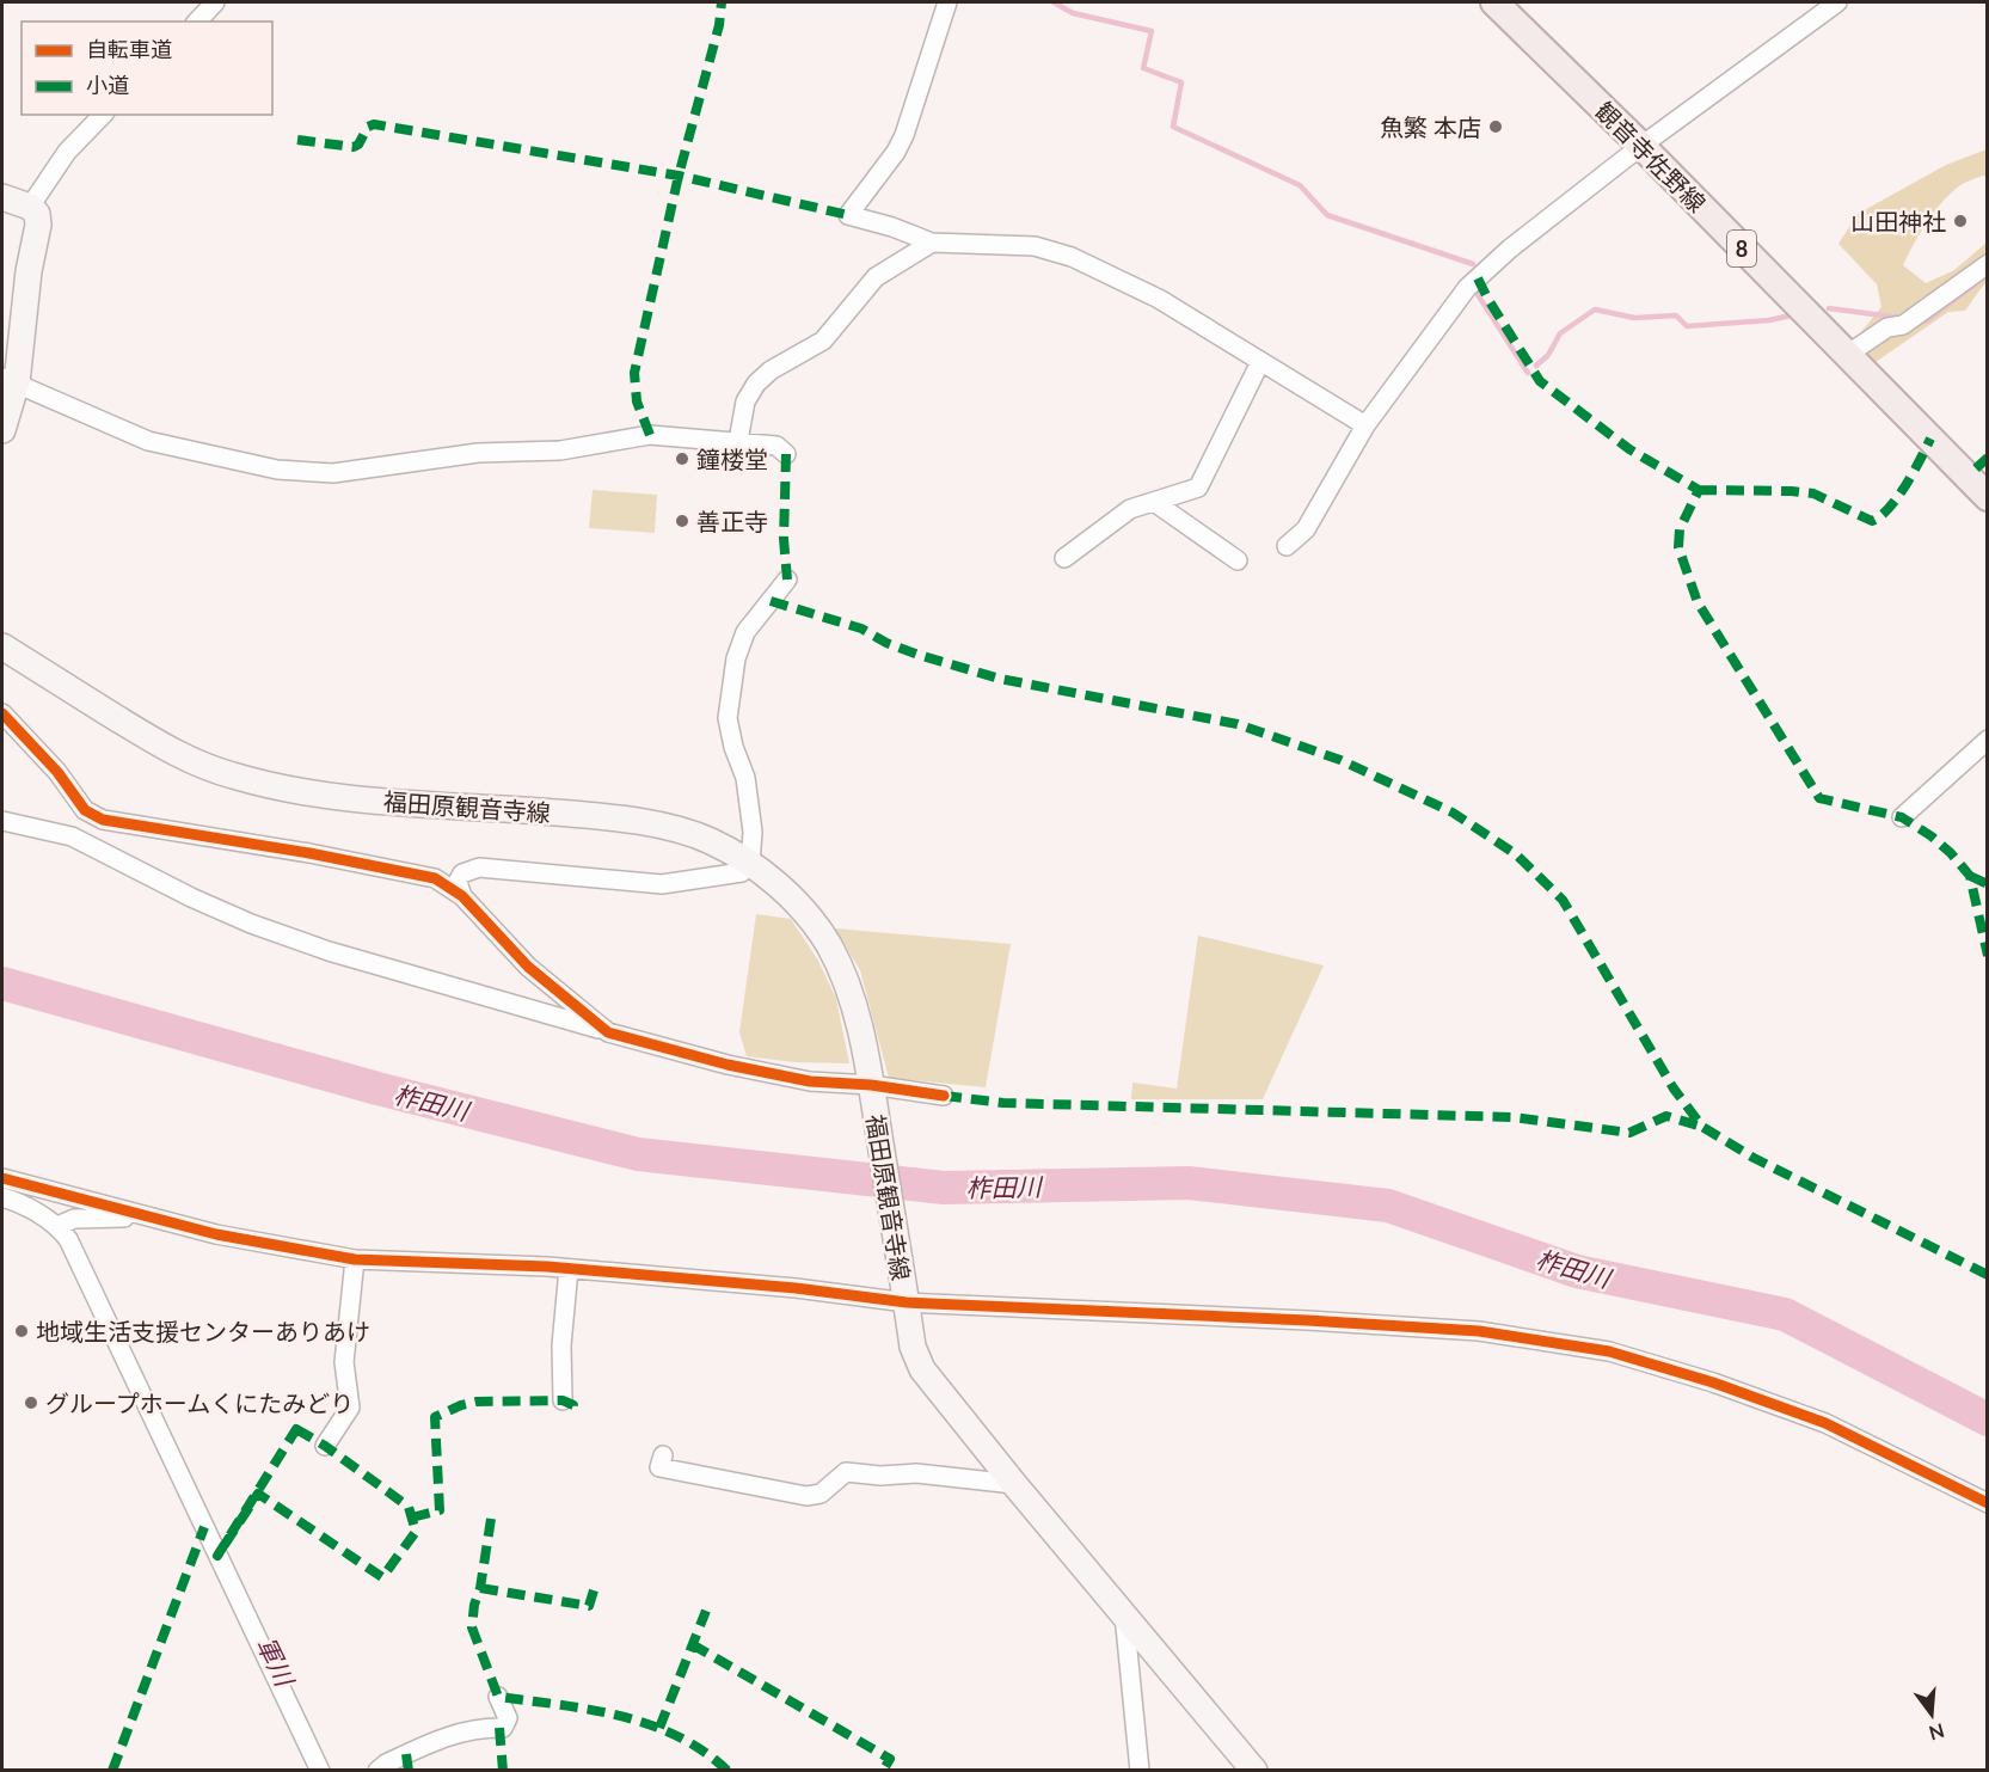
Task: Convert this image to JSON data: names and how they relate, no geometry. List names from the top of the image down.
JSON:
{
  "streets": {
    "main road": ["観音寺佐野線", "8", "福田原観音寺線"]
  },
  "water": ["柞田川", "軍川"],
  "places": [
    "魚繁 本店",
    "山田神社",
    "鐘楼堂",
    "善正寺",
    "地域生活支援センターありあけ",
    "グループホームくにたみどり"
  ],
  "legend": ["自転車道", "小道"],
  "north": "bottom"
}
